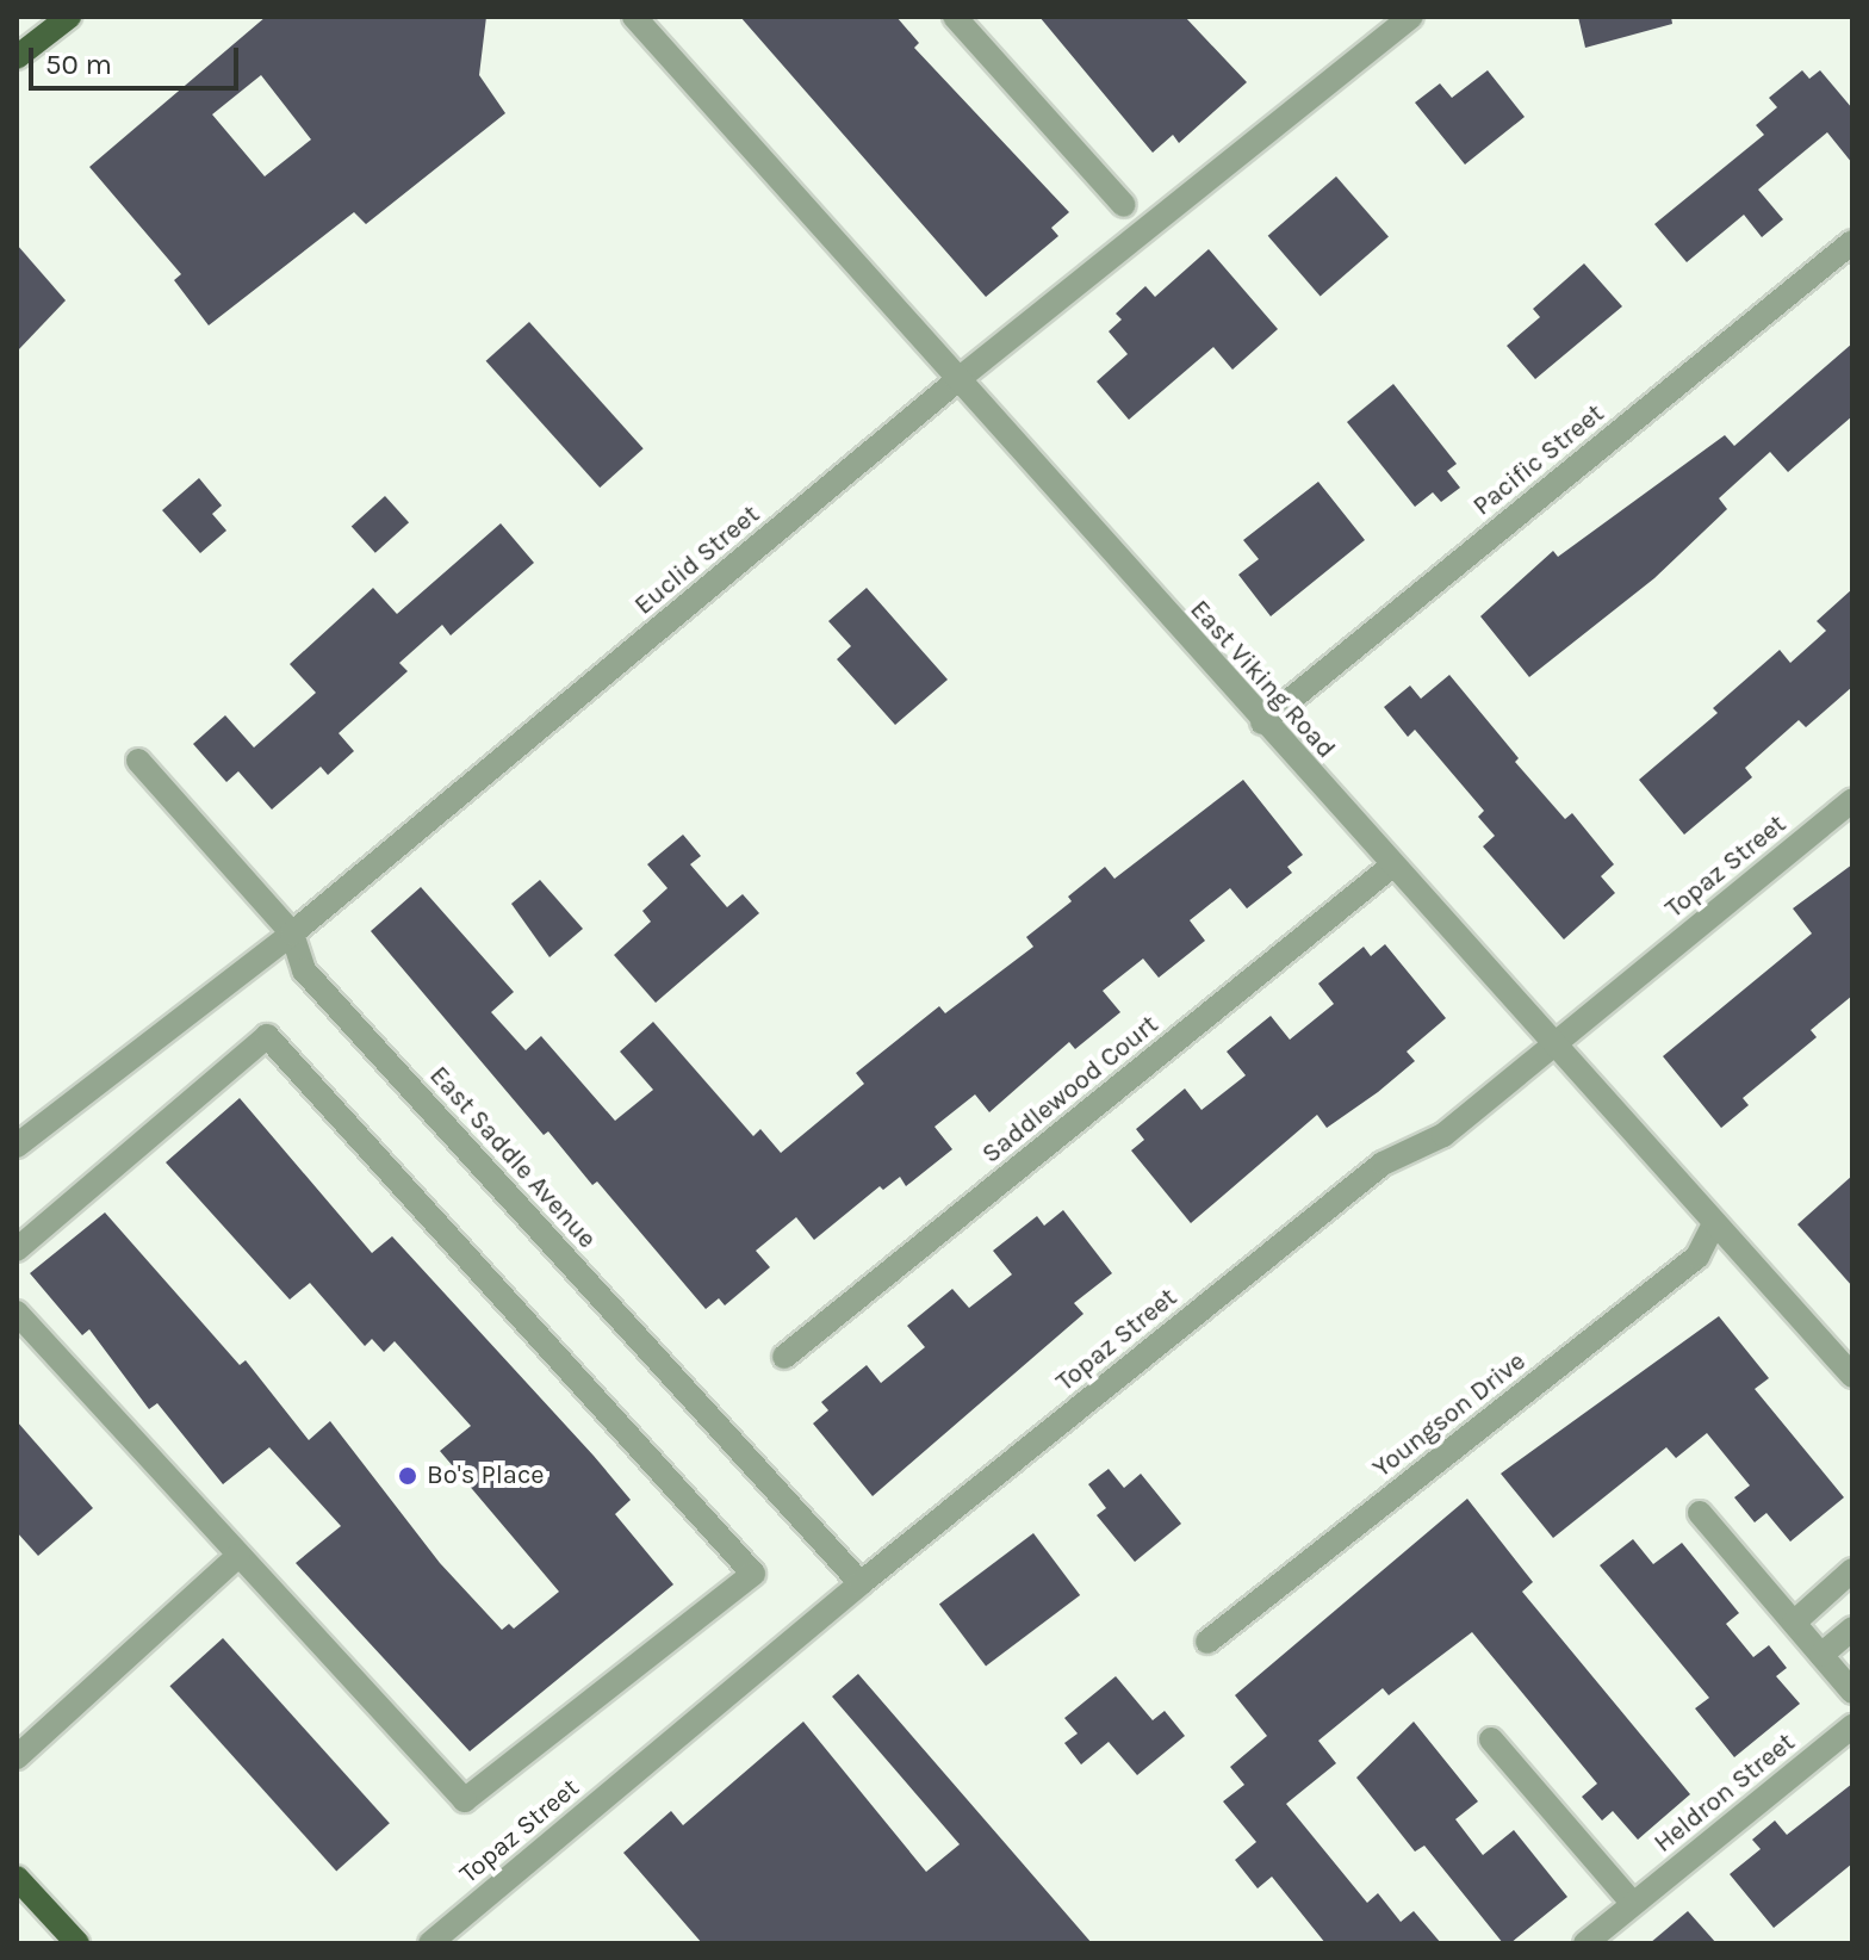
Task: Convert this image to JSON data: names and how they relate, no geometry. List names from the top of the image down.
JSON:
{
  "streets": {
    "street": [
      "Pacific Street",
      "Euclid Street",
      "East Viking Road",
      "Topaz Street",
      "Saddlewood Court",
      "East Saddle Avenue",
      "Youngson Drive",
      "Heldron Street"
    ]
  },
  "crossings": [
    ["Pacific Street", "East Viking Road"],
    ["Euclid Street", "East Viking Road"],
    ["Euclid Street", "East Saddle Avenue"],
    ["East Viking Road", "Topaz Street"],
    ["East Viking Road", "Saddlewood Court"],
    ["East Viking Road", "Youngson Drive"],
    ["Topaz Street", "East Saddle Avenue"]
  ],
  "places": ["Bo's Place"],
  "scale_bar": "50 m"
}
